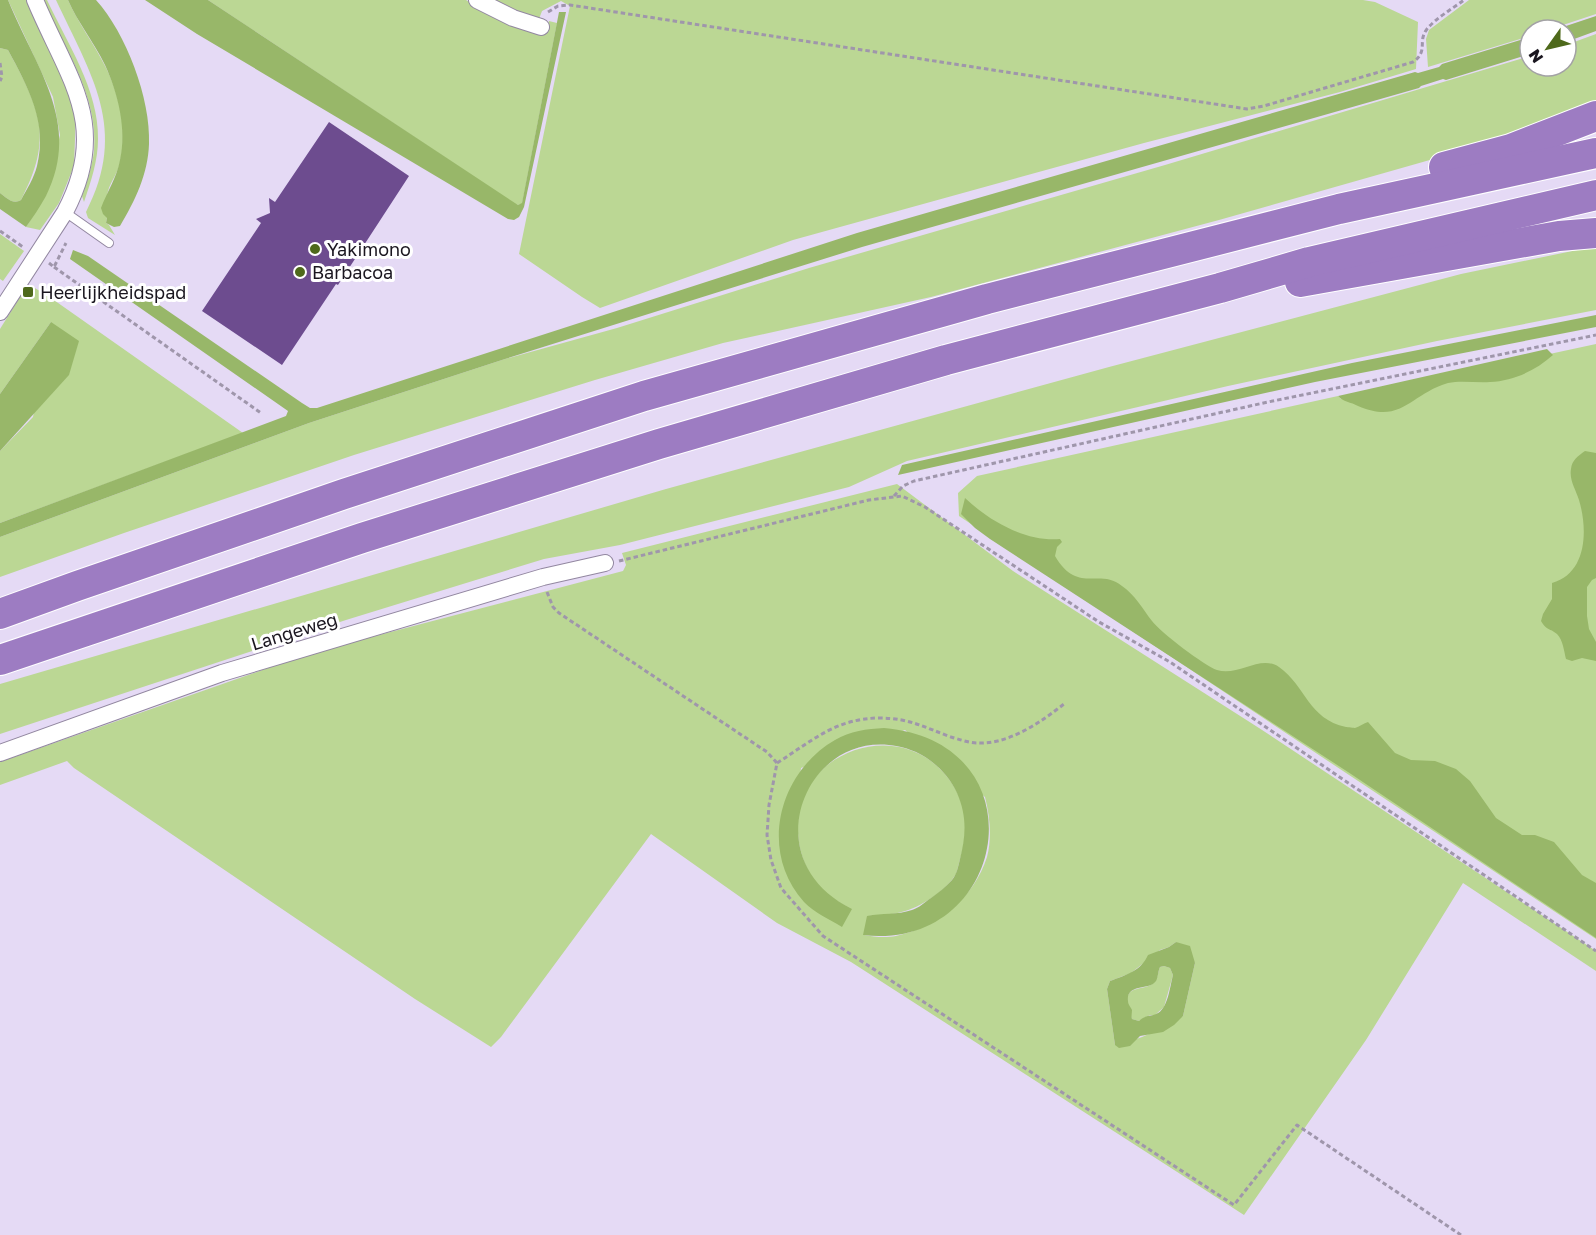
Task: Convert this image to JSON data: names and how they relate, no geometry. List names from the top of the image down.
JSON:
{
  "streets": {
    "street": ["Langeweg"]
  },
  "places": {
    "other": ["Yakimono", "Barbacoa"],
    "transit": ["Heerlijkheidspad"]
  },
  "north": "bottom left"
}
